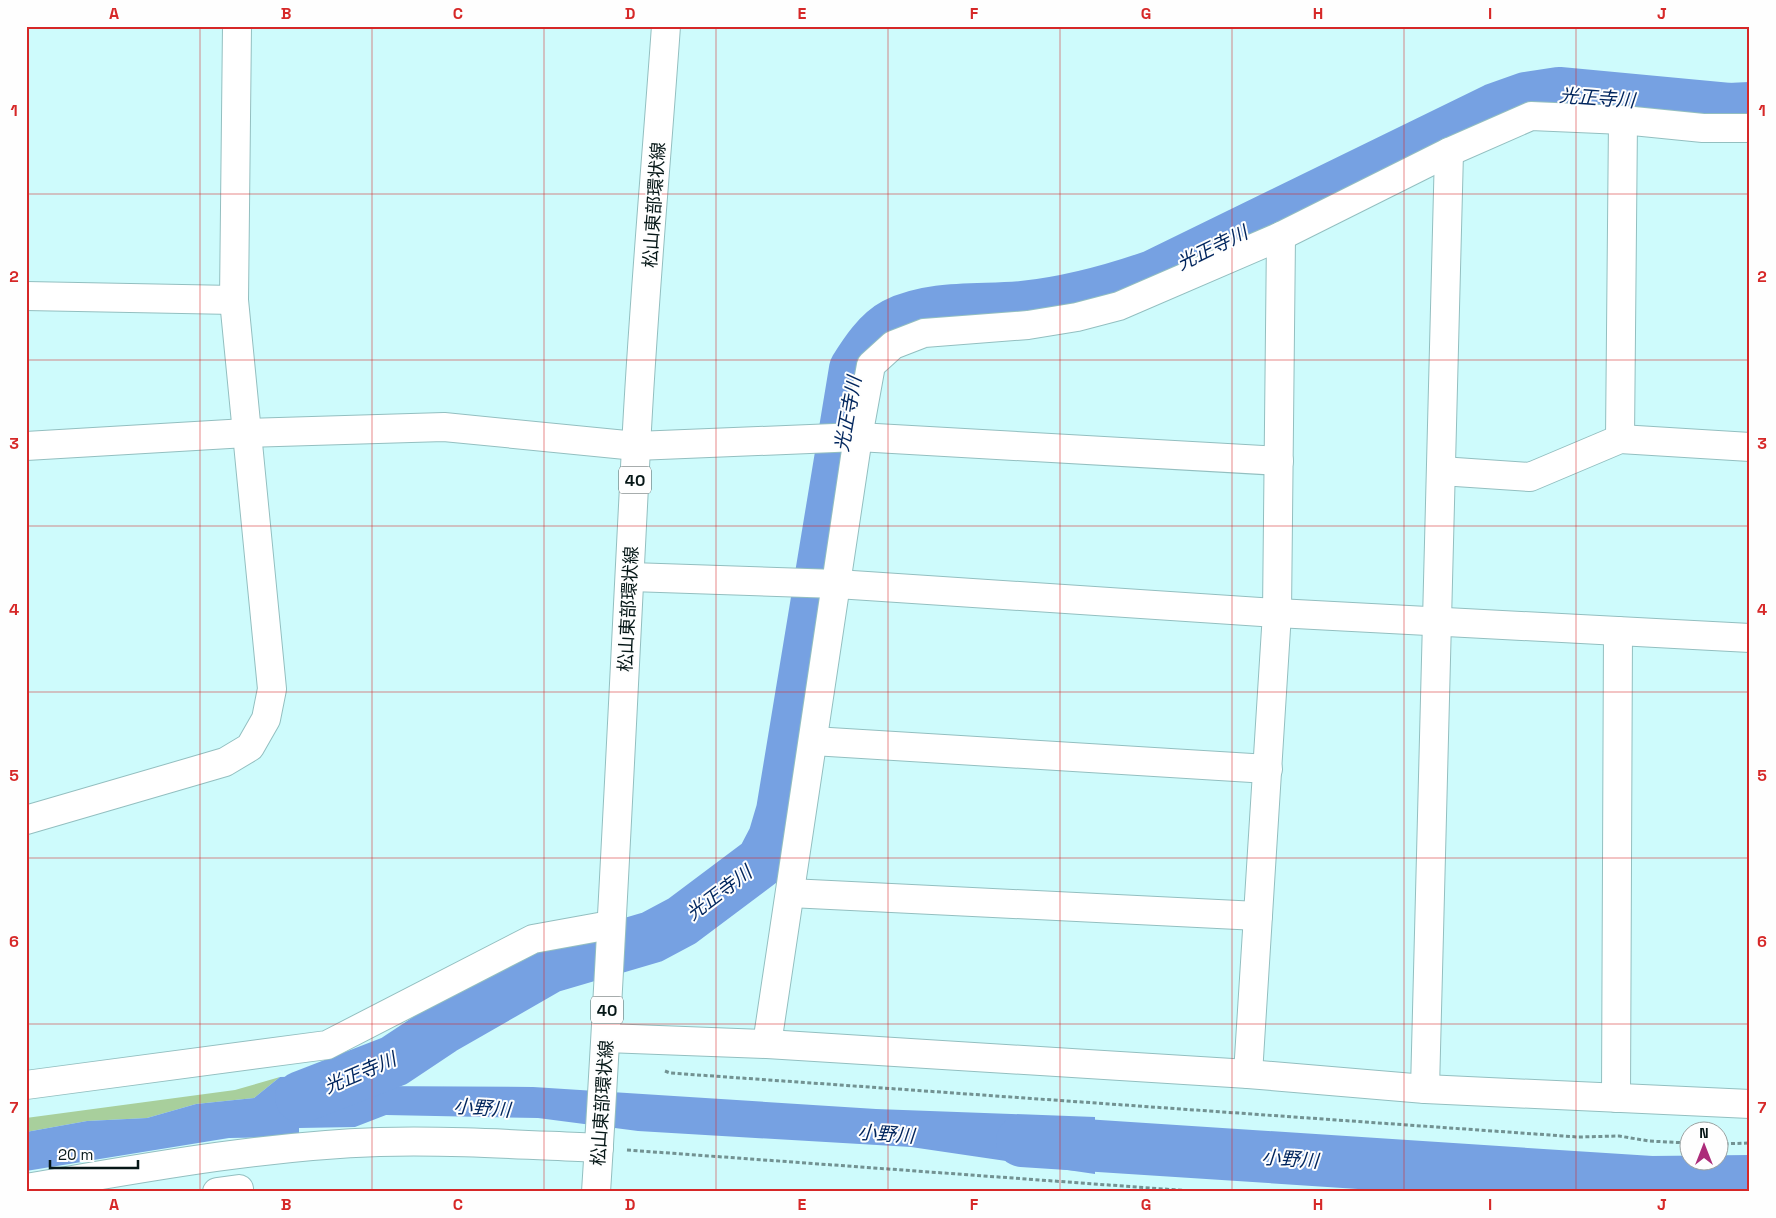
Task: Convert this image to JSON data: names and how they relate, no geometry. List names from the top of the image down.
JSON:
{
  "streets": {
    "street": ["松山東部環状線", "40"]
  },
  "water": ["光正寺川", "小野川"],
  "scale_bar": "20 m",
  "north": "top",
  "grid": {
    "columns": [
      "A",
      "B",
      "C",
      "D",
      "E",
      "F",
      "G",
      "H",
      "I",
      "J"
    ],
    "rows": [
      "1",
      "2",
      "3",
      "4",
      "5",
      "6",
      "7"
    ]
  }
}
